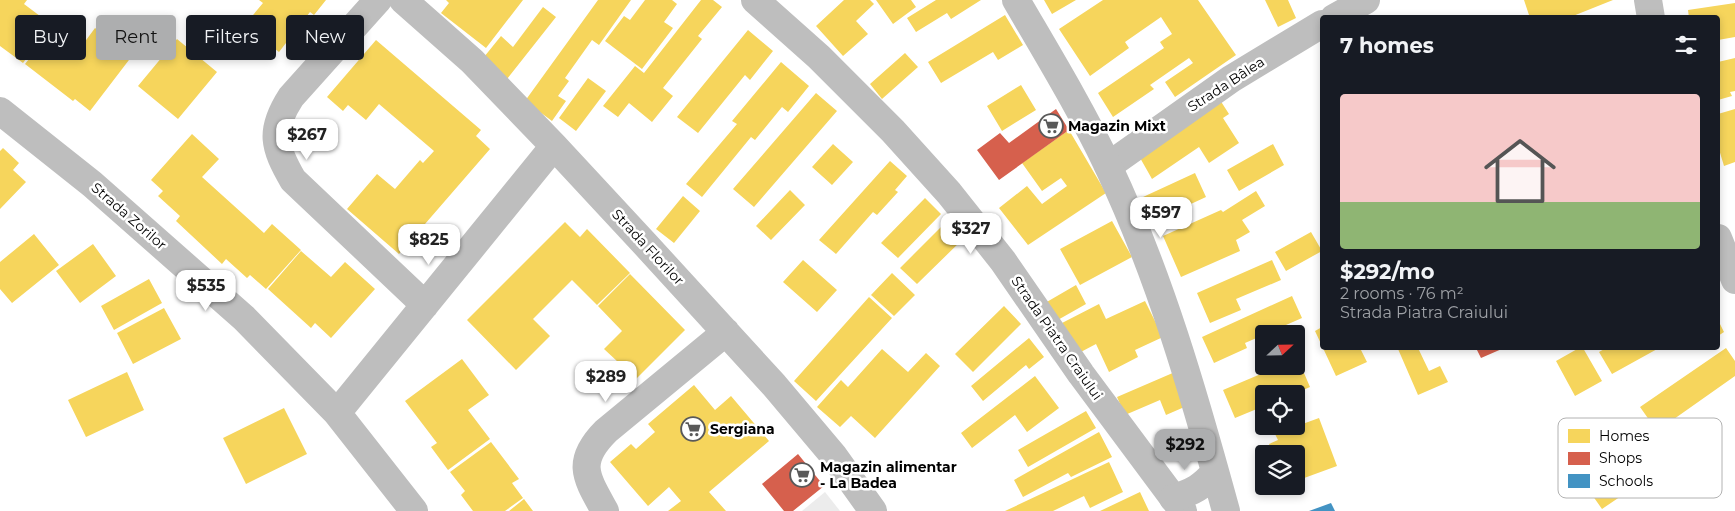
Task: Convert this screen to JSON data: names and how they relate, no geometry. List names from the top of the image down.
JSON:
{
  "streets": {
    "street": [
      "Strada Bâlea",
      "Strada Zorilor",
      "Strada Florilor",
      "Strada Piatra Craiului"
    ]
  },
  "places": {
    "supermarket": ["Magazin Mixt", "Sergiana", "Magazin alimentar - La Badea"]
  },
  "legend": ["Homes", "Shops", "Schools"],
  "north": "right",
  "page": {
    "chip": [
      "Buy",
      "Rent",
      "Filters",
      "New"
    ],
    "heading": "7 homes",
    "list": [
      {
        "name": "$292/mo",
        "note": "2 rooms · 76 m² · Strada Piatra Craiului"
      }
    ],
    "price": [
      "$267",
      "$597",
      "$327",
      "$825",
      "$535",
      "$289",
      "$292"
    ]
  }
}
